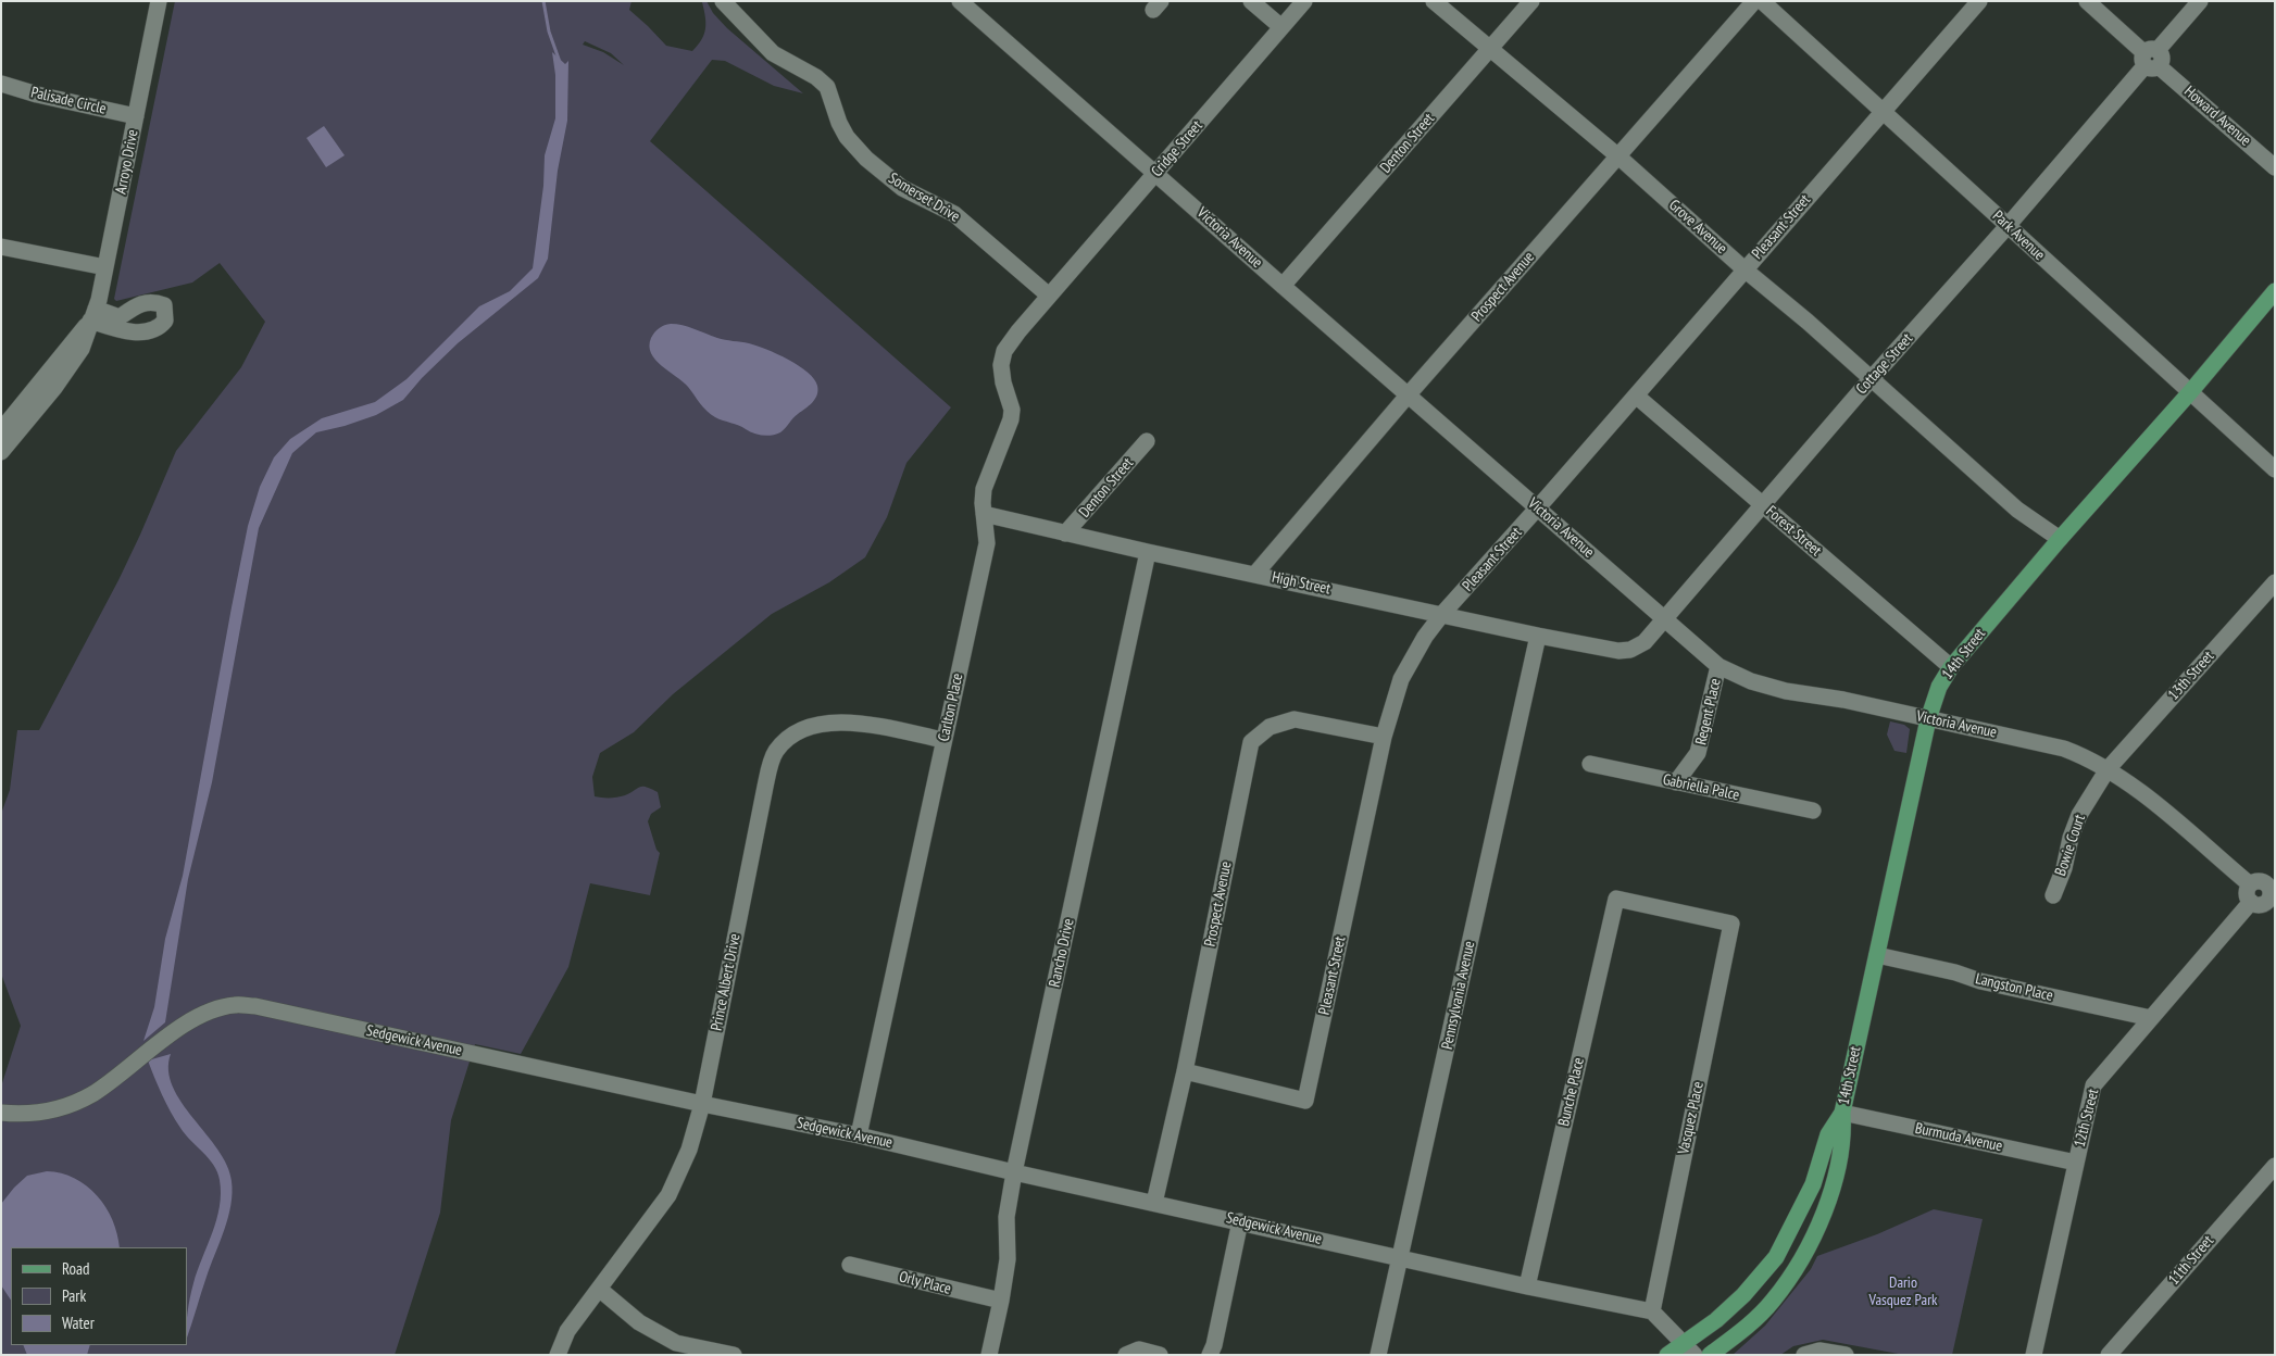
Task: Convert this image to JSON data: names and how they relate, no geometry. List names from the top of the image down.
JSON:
{
  "streets": {
    "main road": ["14th Street"],
    "street": [
      "Palisade Circle",
      "Howard Avenue",
      "Denton Street",
      "Cridge Street",
      "Arroyo Drive",
      "Somerset Drive",
      "Grove Avenue",
      "Pleasant Street",
      "Park Avenue",
      "Victoria Avenue",
      "Prospect Avenue",
      "Cottage Street",
      "Forest Street",
      "High Street",
      "13th Street",
      "Carlton Place",
      "Regent Place",
      "Gabriella Palce",
      "Bowie Court",
      "Rancho Drive",
      "Prince Albert Drive",
      "Langston Place",
      "Pennsylvania Avenue",
      "Sedgewick Avenue",
      "Bunche Place",
      "Vasquez Place",
      "12th Street",
      "Burmuda Avenue",
      "11th Street",
      "Orly Place"
    ]
  },
  "crossings": [
    ["Palisade Circle", "Arroyo Drive"],
    ["Howard Avenue", "Cottage Street"],
    ["Denton Street", "Grove Avenue"],
    ["Denton Street", "Victoria Avenue"],
    ["Denton Street", "High Street"],
    ["Cridge Street", "Somerset Drive"],
    ["Cridge Street", "Victoria Avenue"],
    ["Cridge Street", "Carlton Place"],
    ["Somerset Drive", "Carlton Place"],
    ["Grove Avenue", "Pleasant Street"],
    ["Grove Avenue", "Prospect Avenue"],
    ["Grove Avenue", "Cottage Street"],
    ["Grove Avenue", "14th Street"],
    ["Pleasant Street", "Park Avenue"],
    ["Pleasant Street", "Victoria Avenue"],
    ["Pleasant Street", "Prospect Avenue"],
    ["Pleasant Street", "Forest Street"],
    ["Pleasant Street", "High Street"],
    ["Park Avenue", "Cottage Street"],
    ["Park Avenue", "14th Street"],
    ["Victoria Avenue", "Prospect Avenue"],
    ["Victoria Avenue", "Cottage Street"],
    ["Victoria Avenue", "14th Street"],
    ["Victoria Avenue", "13th Street"],
    ["Victoria Avenue", "Regent Place"],
    ["Victoria Avenue", "Bowie Court"],
    ["Victoria Avenue", "12th Street"],
    ["Prospect Avenue", "High Street"],
    ["Prospect Avenue", "Sedgewick Avenue"],
    ["Cottage Street", "Forest Street"],
    ["Cottage Street", "High Street"],
    ["Forest Street", "14th Street"],
    ["High Street", "Carlton Place"],
    ["High Street", "Rancho Drive"],
    ["High Street", "Pennsylvania Avenue"],
    ["14th Street", "Langston Place"],
    ["14th Street", "Burmuda Avenue"],
    ["13th Street", "Bowie Court"],
    ["Carlton Place", "Prince Albert Drive"],
    ["Carlton Place", "Sedgewick Avenue"],
    ["Regent Place", "Gabriella Palce"],
    ["Rancho Drive", "Sedgewick Avenue"],
    ["Rancho Drive", "Orly Place"],
    ["Prince Albert Drive", "Sedgewick Avenue"],
    ["Langston Place", "12th Street"],
    ["Pennsylvania Avenue", "Sedgewick Avenue"],
    ["Sedgewick Avenue", "Bunche Place"],
    ["Sedgewick Avenue", "Vasquez Place"],
    ["Bunche Place", "Vasquez Place"],
    ["12th Street", "Burmuda Avenue"]
  ],
  "parks": ["Dario Vasquez Park"],
  "legend": ["Road", "Park", "Water"]
}
